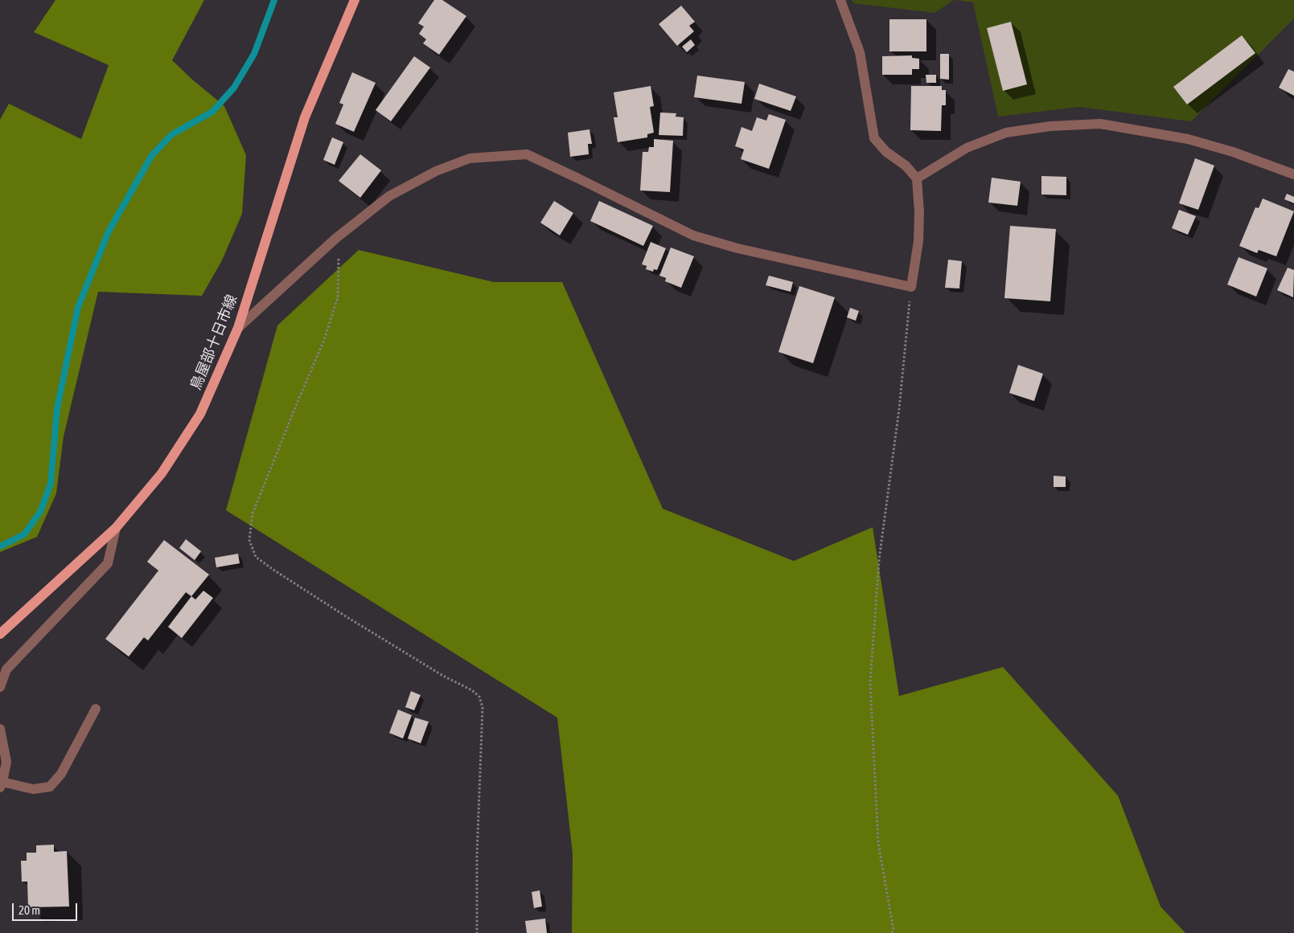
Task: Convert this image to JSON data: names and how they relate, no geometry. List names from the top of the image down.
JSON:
{
  "streets": {
    "main road": ["鳥屋部十日市線"]
  },
  "scale_bar": "20 m"
}
